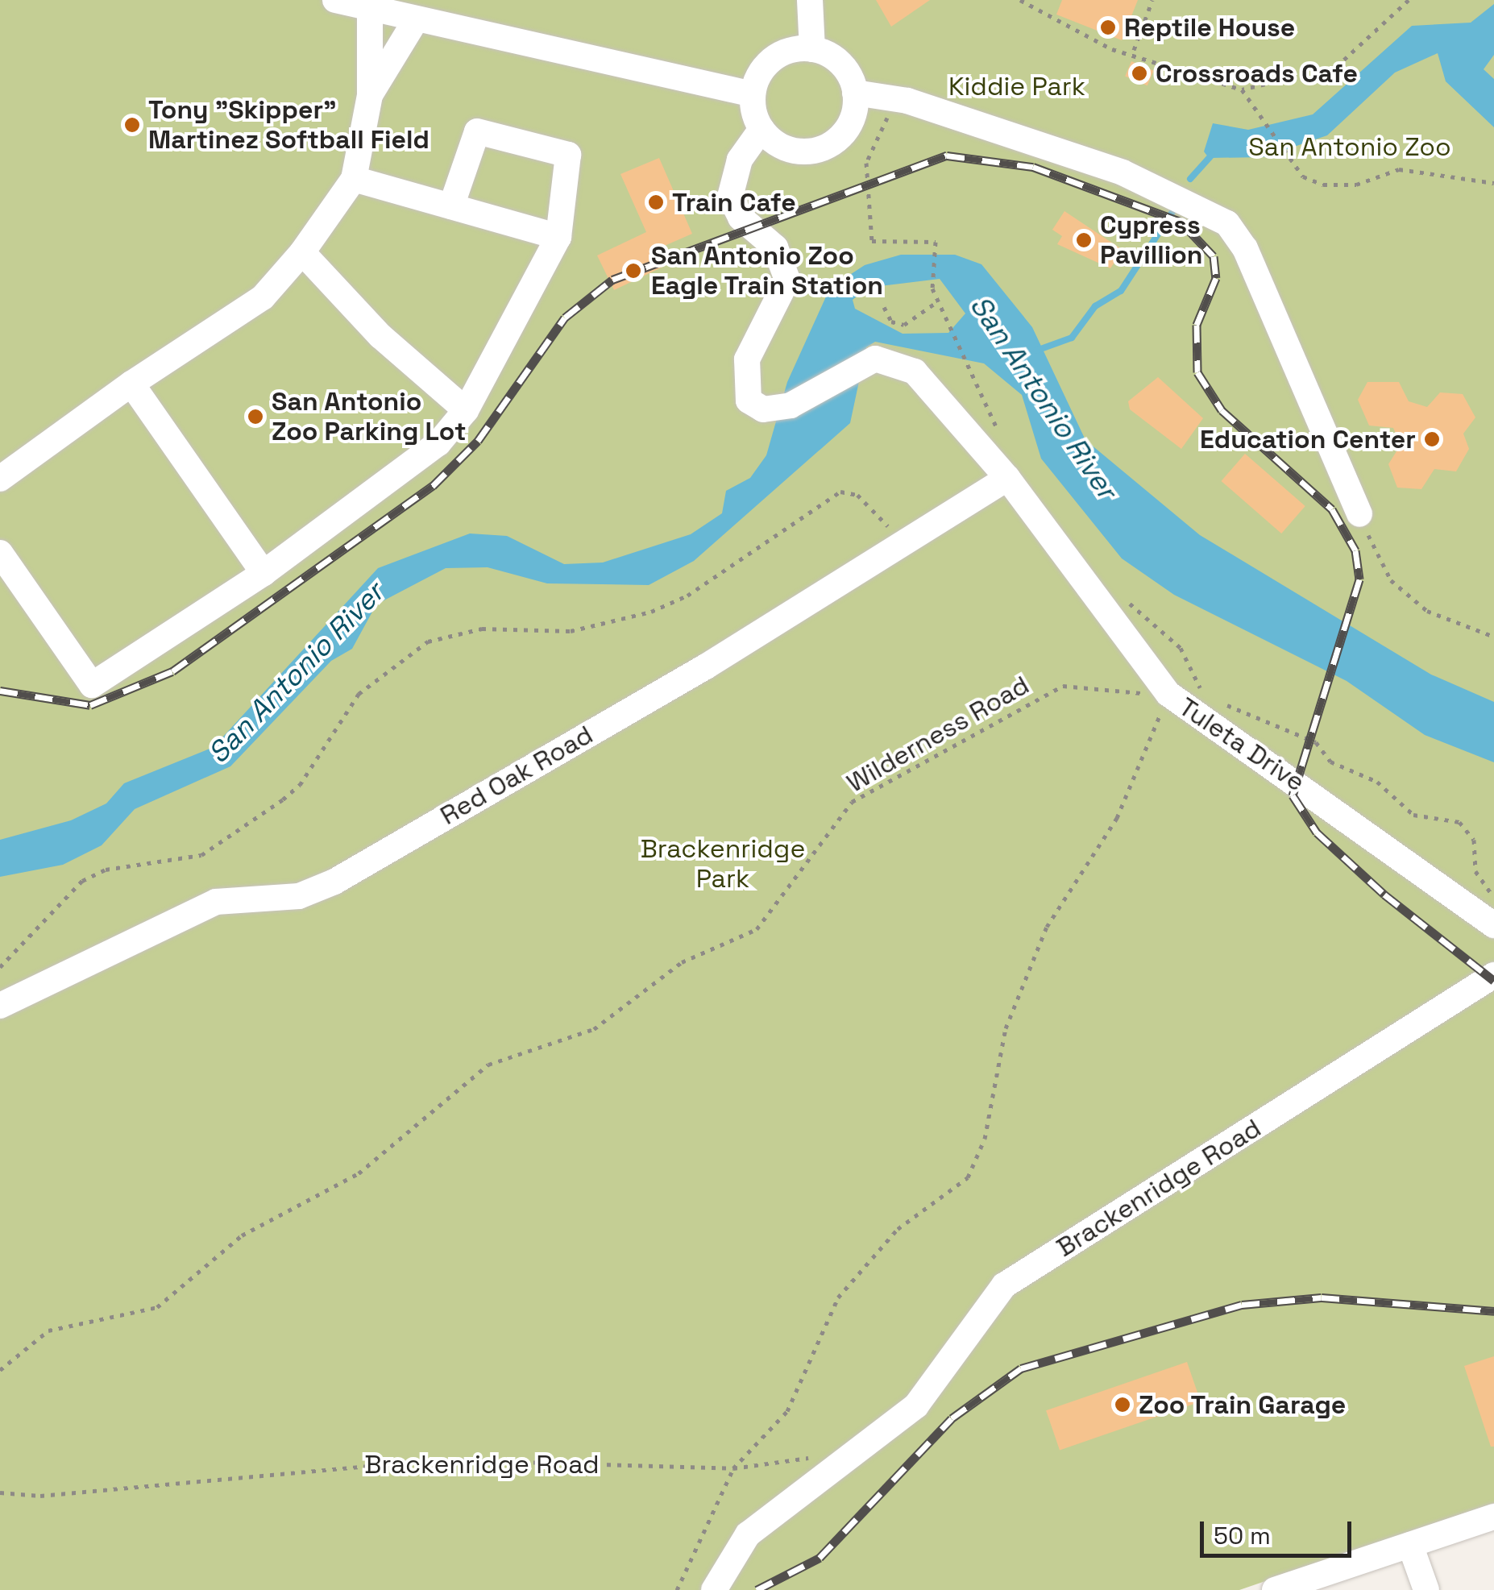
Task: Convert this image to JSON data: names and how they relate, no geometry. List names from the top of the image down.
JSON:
{
  "streets": {
    "street": ["Tuleta Drive", "Red Oak Road", "Brackenridge Road"],
    "path": ["Wilderness Road"]
  },
  "crossings": [
    ["Wilderness Road", "Tuleta Drive"],
    ["Tuleta Drive", "Red Oak Road"]
  ],
  "water": ["San Antonio River"],
  "parks": ["Kiddie Park", "San Antonio Zoo", "Brackenridge Park"],
  "places": [
    "Reptile House",
    "Crossroads Cafe",
    "Tony \"Skipper\" Martinez Softball Field",
    "Train Cafe",
    "Cypress Pavillion",
    "San Antonio Zoo Eagle Train Station",
    "San Antonio Zoo Parking Lot",
    "Education Center",
    "Zoo Train Garage"
  ],
  "scale_bar": "50 m"
}
